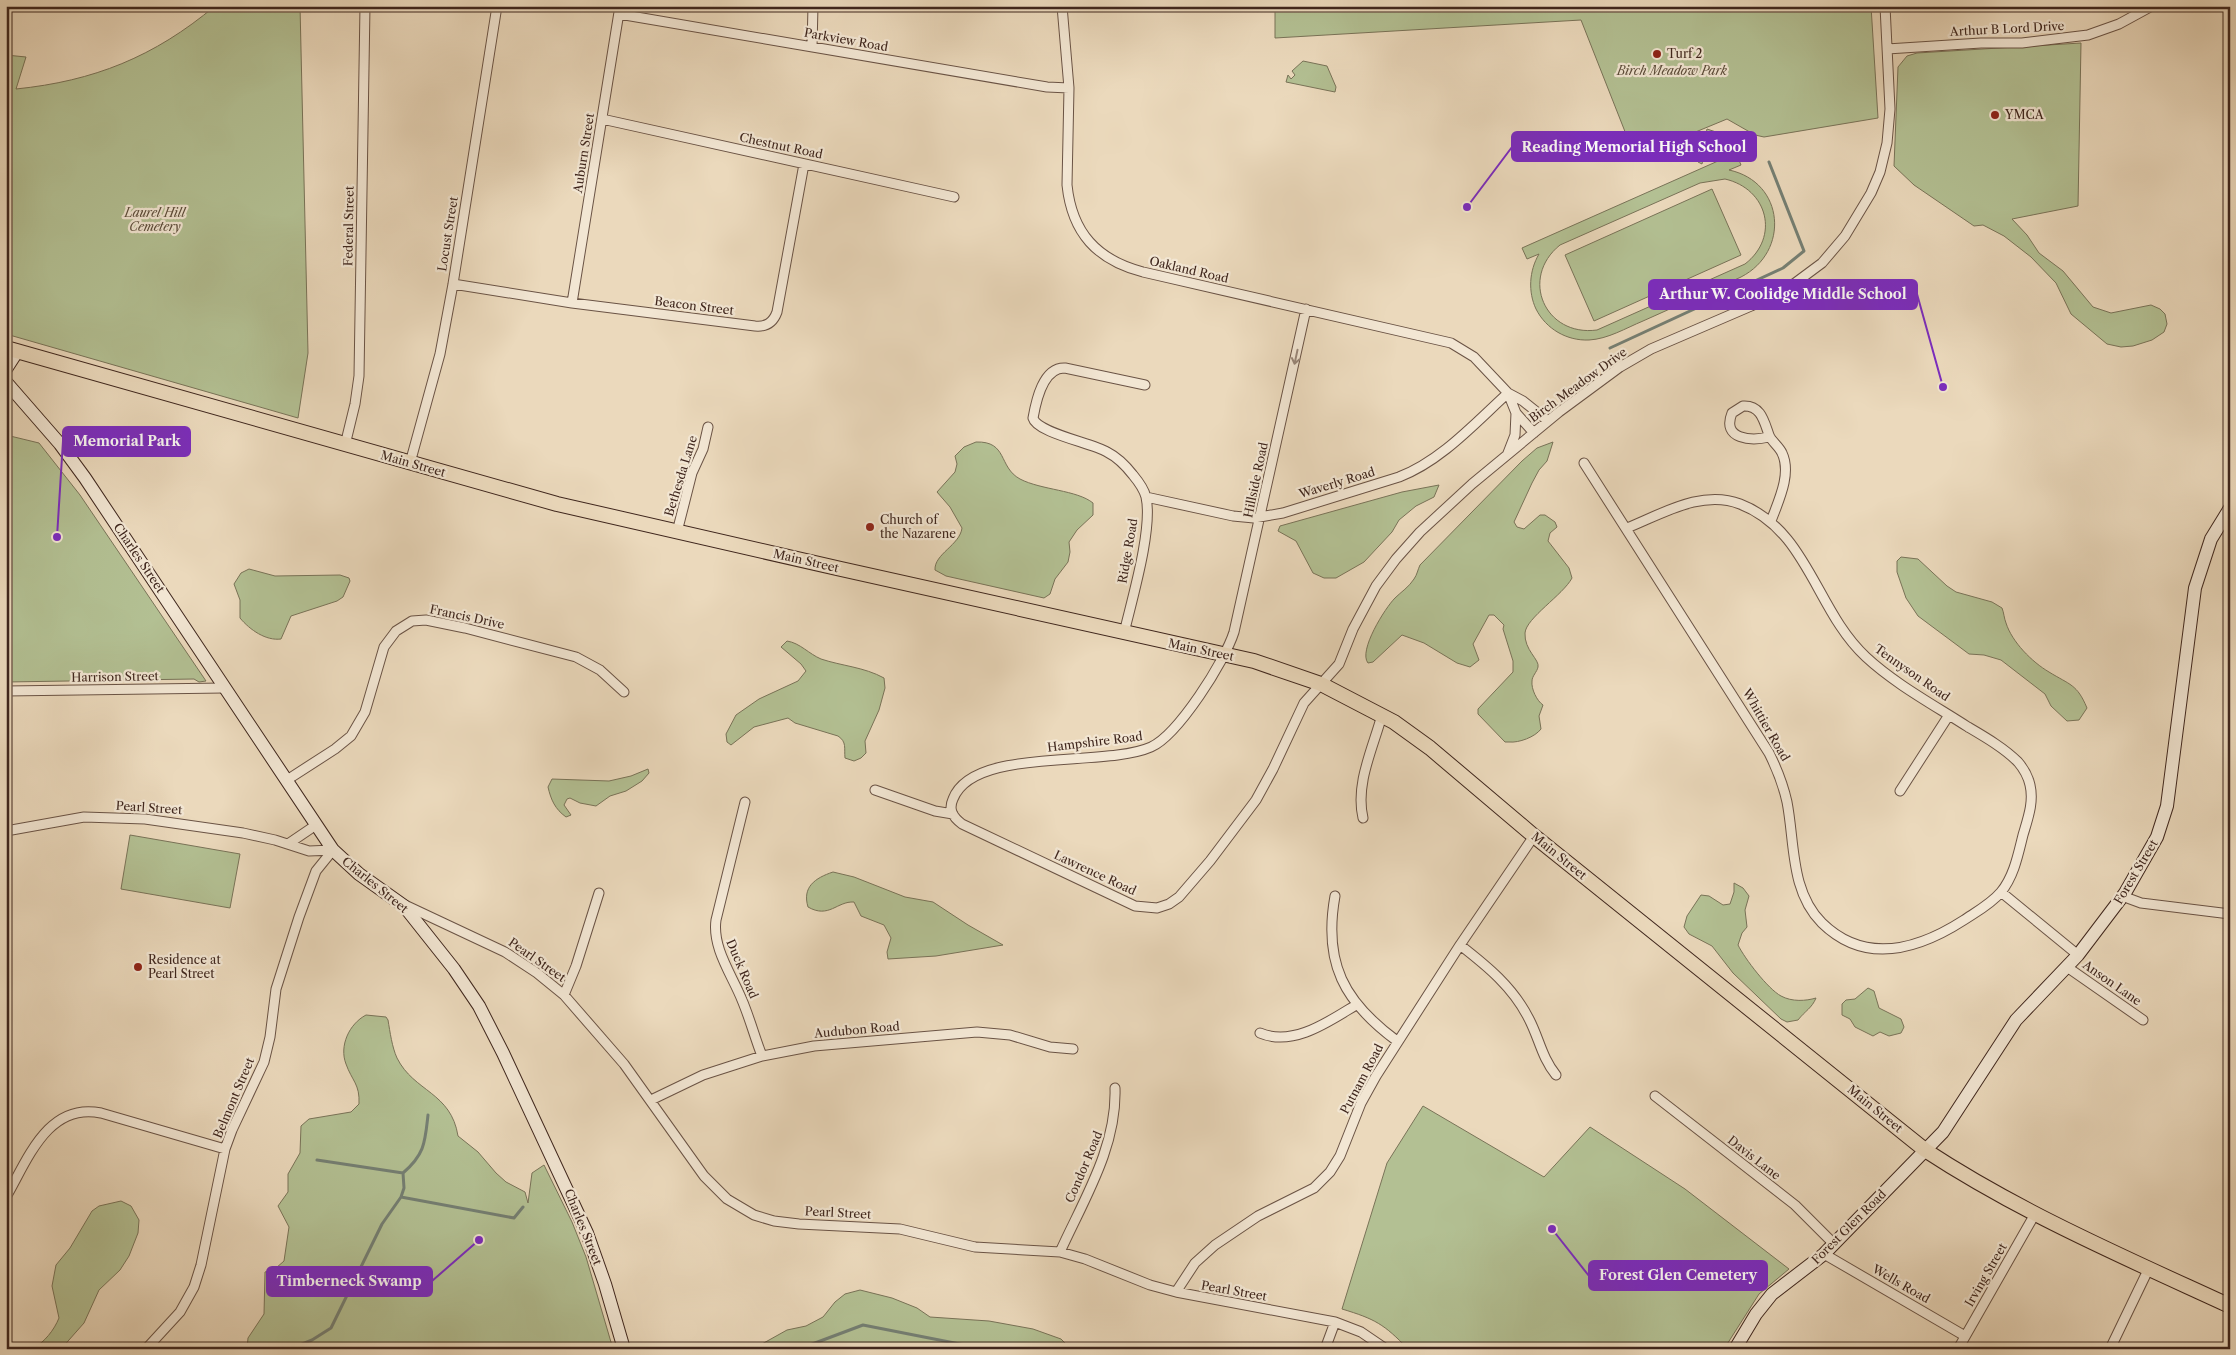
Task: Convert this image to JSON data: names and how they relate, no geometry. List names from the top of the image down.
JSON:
{
  "streets": {
    "main road": ["Main Street"],
    "street": [
      "Arthur B Lord Drive",
      "Parkview Road",
      "Chestnut Road",
      "Auburn Street",
      "Federal Street",
      "Locust Street",
      "Oakland Road",
      "Beacon Street",
      "Birch Meadow Drive",
      "Bethesda Lane",
      "Hillside Road",
      "Waverly Road",
      "Ridge Road",
      "Charles Street",
      "Francis Drive",
      "Tennyson Road",
      "Harrison Street",
      "Whittier Road",
      "Hampshire Road",
      "Pearl Street",
      "Forest Street",
      "Lawrence Road",
      "Duck Road",
      "Anson Lane",
      "Audubon Road",
      "Putnam Road",
      "Belmont Street",
      "Davis Lane",
      "Condor Road",
      "Forest Glen Road",
      "Irving Street",
      "Wells Road"
    ]
  },
  "crossings": [
    ["Arthur B Lord Drive", "Birch Meadow Drive"],
    ["Parkview Road", "Auburn Street"],
    ["Parkview Road", "Oakland Road"],
    ["Chestnut Road", "Auburn Street"],
    ["Chestnut Road", "Beacon Street"],
    ["Auburn Street", "Beacon Street"],
    ["Federal Street", "Main Street"],
    ["Locust Street", "Beacon Street"],
    ["Locust Street", "Main Street"],
    ["Oakland Road", "Birch Meadow Drive"],
    ["Oakland Road", "Hillside Road"],
    ["Oakland Road", "Waverly Road"],
    ["Birch Meadow Drive", "Main Street"],
    ["Birch Meadow Drive", "Lawrence Road"],
    ["Main Street", "Bethesda Lane"],
    ["Main Street", "Hillside Road"],
    ["Main Street", "Ridge Road"],
    ["Main Street", "Hampshire Road"],
    ["Main Street", "Forest Street"],
    ["Main Street", "Lawrence Road"],
    ["Main Street", "Putnam Road"],
    ["Main Street", "Forest Glen Road"],
    ["Main Street", "Irving Street"],
    ["Hillside Road", "Waverly Road"],
    ["Hillside Road", "Hampshire Road"],
    ["Waverly Road", "Ridge Road"],
    ["Charles Street", "Francis Drive"],
    ["Charles Street", "Harrison Street"],
    ["Charles Street", "Pearl Street"],
    ["Charles Street", "Belmont Street"],
    ["Tennyson Road", "Whittier Road"],
    ["Hampshire Road", "Lawrence Road"],
    ["Pearl Street", "Audubon Road"],
    ["Pearl Street", "Putnam Road"],
    ["Pearl Street", "Belmont Street"],
    ["Pearl Street", "Condor Road"],
    ["Forest Street", "Anson Lane"],
    ["Forest Street", "Forest Glen Road"],
    ["Duck Road", "Audubon Road"],
    ["Davis Lane", "Forest Glen Road"],
    ["Forest Glen Road", "Wells Road"],
    ["Irving Street", "Wells Road"]
  ],
  "one_way": ["Hillside Road"],
  "parks": ["Birch Meadow Park", "Laurel Hill Cemetery"],
  "places": [
    "Turf 2",
    "YMCA",
    "Reading Memorial High School",
    "Arthur W. Coolidge Middle School",
    "Church of the Nazarene",
    "Memorial Park",
    "Residence at Pearl Street",
    "Forest Glen Cemetery",
    "Timberneck Swamp"
  ]
}
